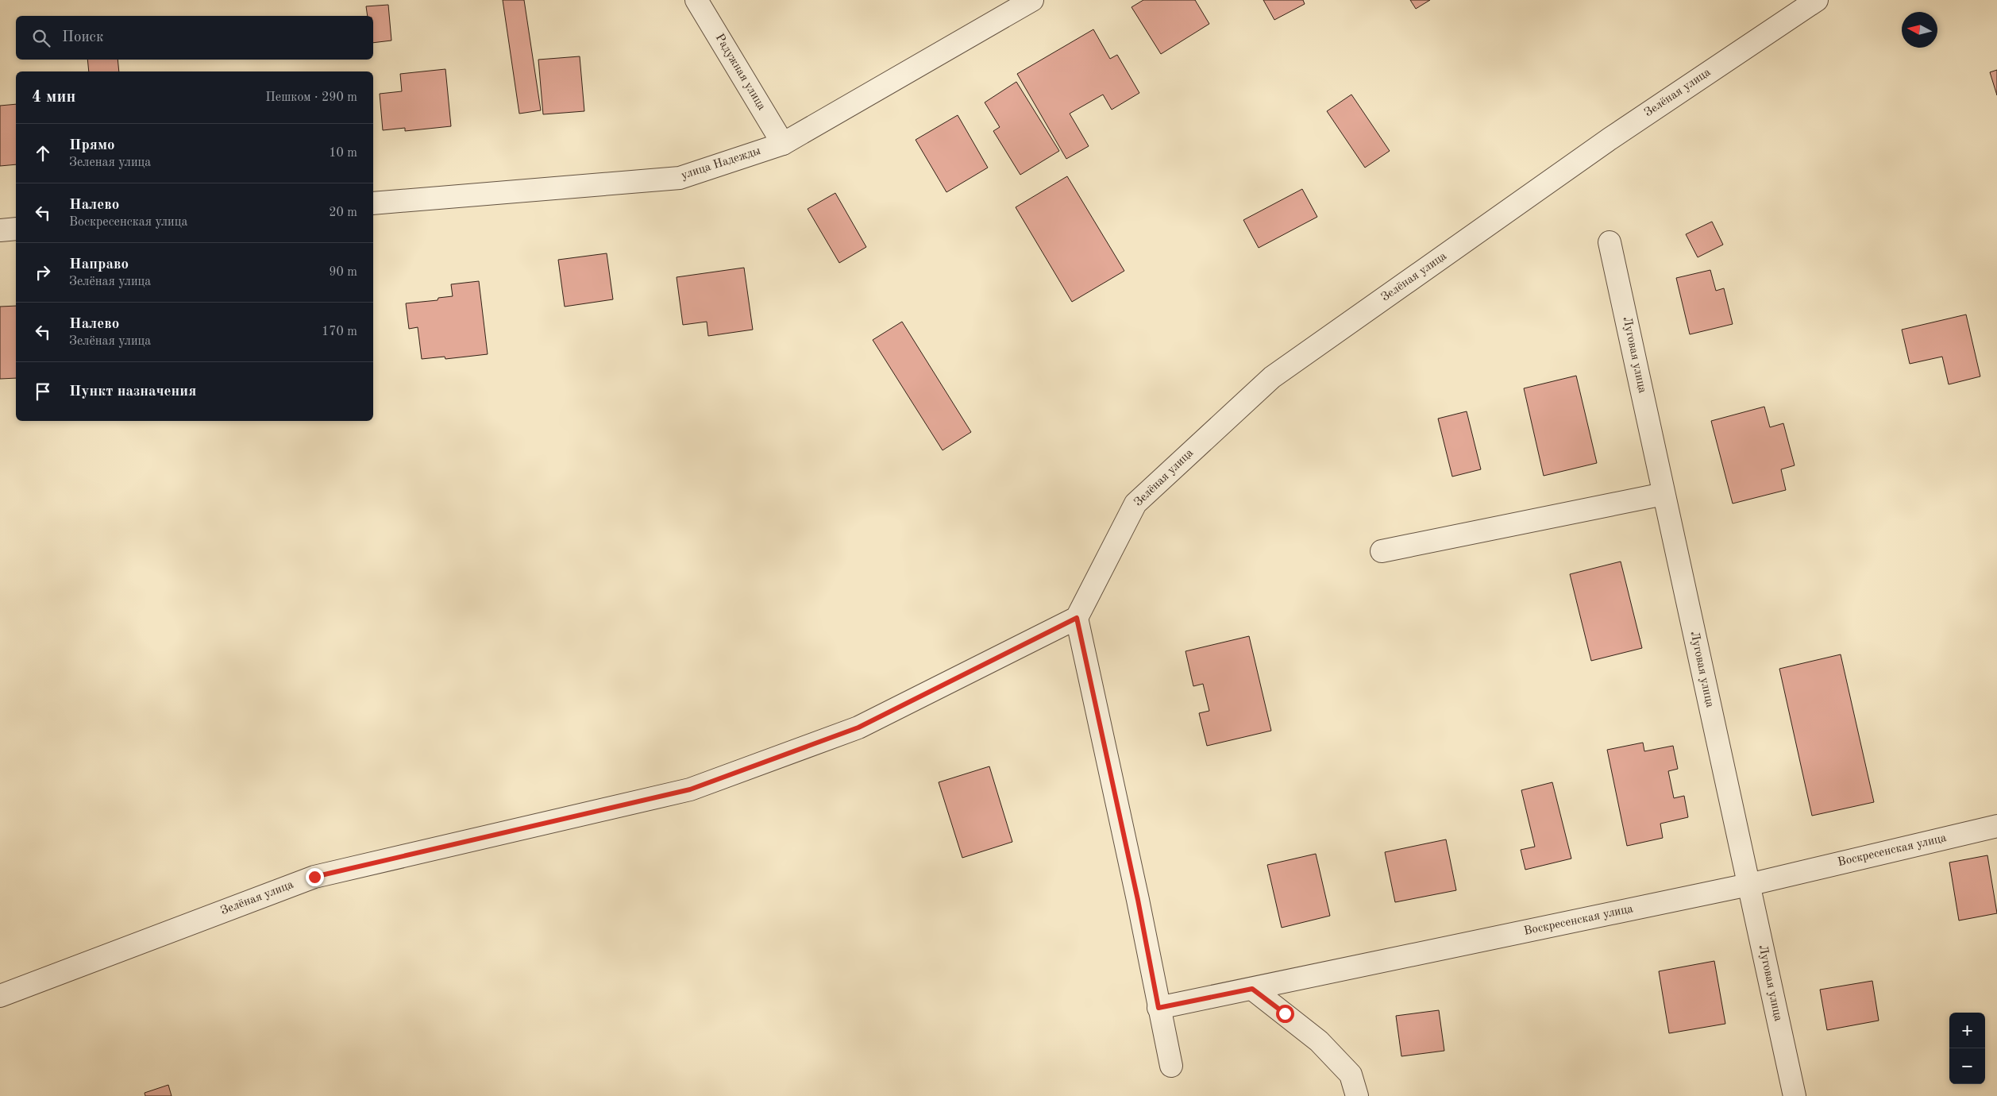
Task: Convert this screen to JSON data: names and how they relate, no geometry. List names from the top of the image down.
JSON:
{
  "streets": {
    "street": [
      "Радужная улица",
      "Зелёная улица",
      "улица Надежды",
      "Луговая улица",
      "Воскресенская улица"
    ]
  },
  "crossings": [
    ["Радужная улица", "улица Надежды"],
    ["Луговая улица", "Воскресенская улица"]
  ],
  "north": "left",
  "page": {
    "search": "Поиск",
    "heading": ["4 мин", "Пешком · 290 m"],
    "list": [
      ["Прямо", "Зеленая улица", "10 m"],
      ["Налево", "Воскресенская улица", "20 m"],
      ["Направо", "Зелёная улица", "90 m"],
      ["Налево", "Зелёная улица", "170 m"],
      "Пункт назначения"
    ],
    "map_buttons": ["+", "−"]
  }
}
